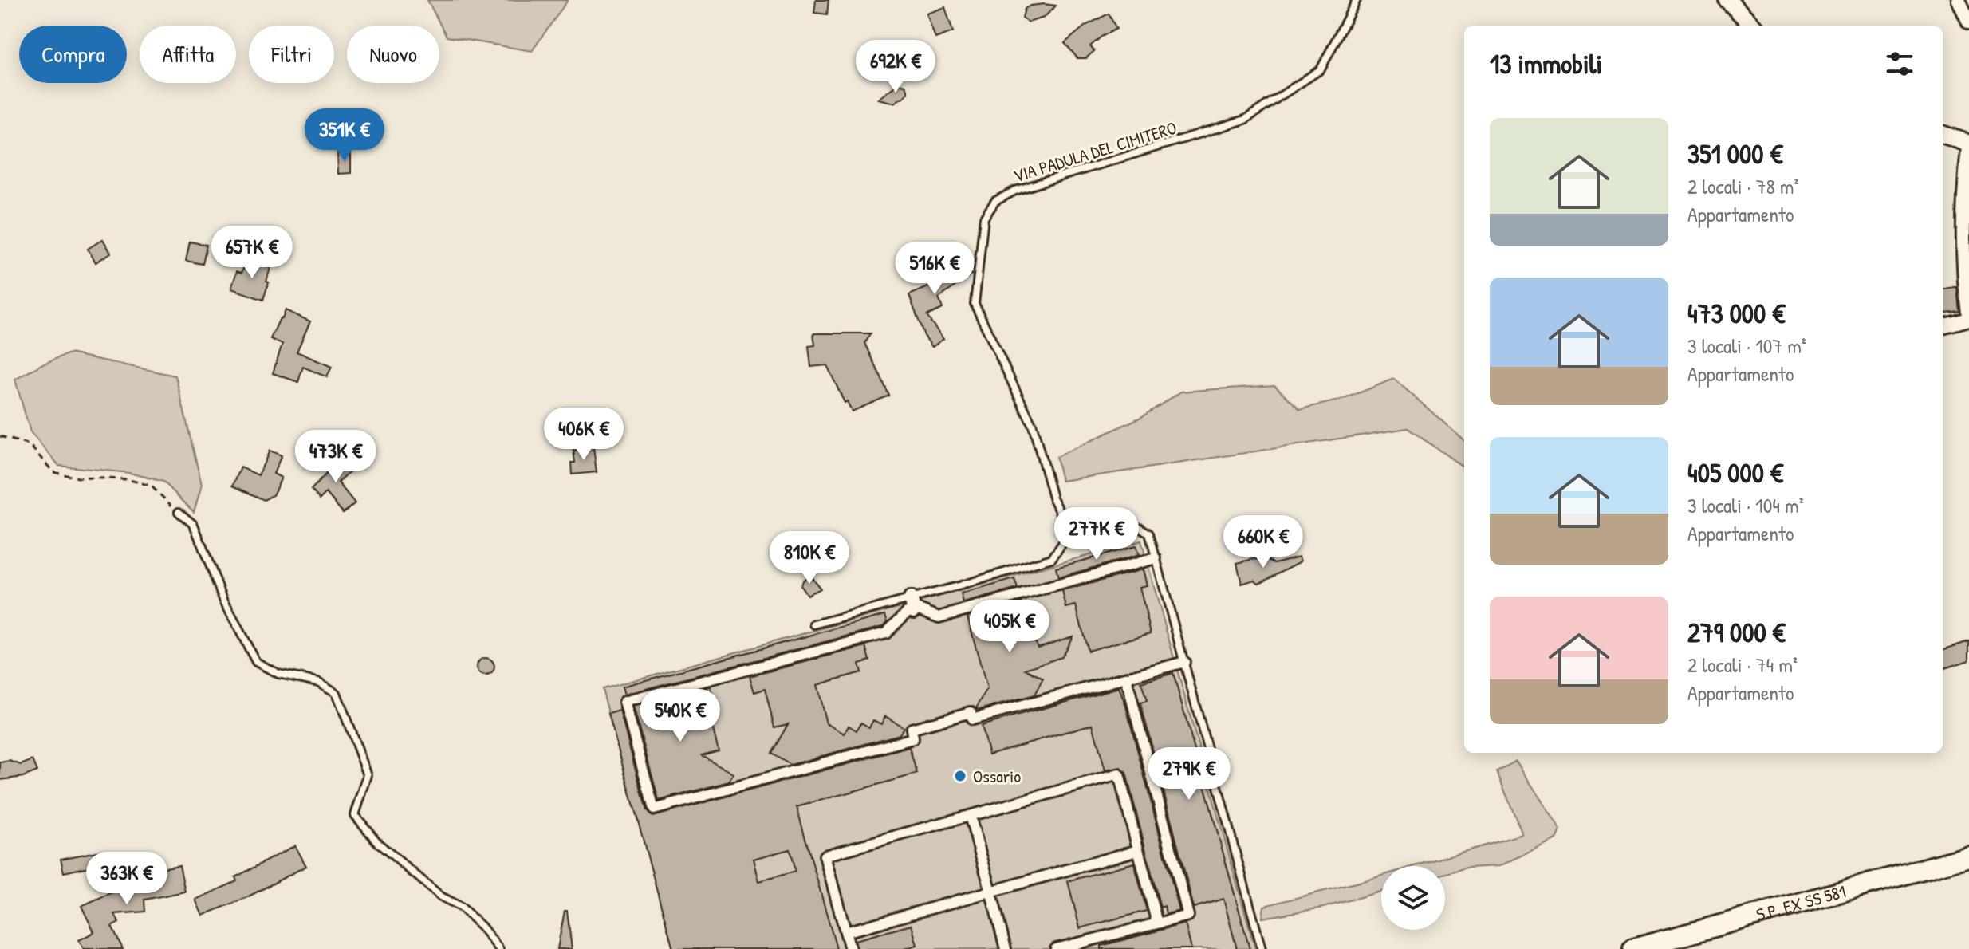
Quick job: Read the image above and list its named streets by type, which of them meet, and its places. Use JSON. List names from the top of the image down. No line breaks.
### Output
{"streets":{"main road":["S.P. EX SS 581"],"lane":["VIA PADULA DEL CIMITERO"]},"places":["Ossario"],"page":{"chip":["Compra","Affitta","Filtri","Nuovo"],"heading":"13 immobili","price":["692K €","351K €","657K €","516K €","406K €","473K €","277K €","660K €","810K €","405K €","540K €","279K €","363K €"],"list":[{"name":"351 000 €","note":"2 locali · 78 m² · Appartamento"},{"name":"473 000 €","note":"3 locali · 107 m² · Appartamento"},{"name":"405 000 €","note":"3 locali · 104 m² · Appartamento"},{"name":"279 000 €","note":"2 locali · 74 m² · Appartamento"}]}}
